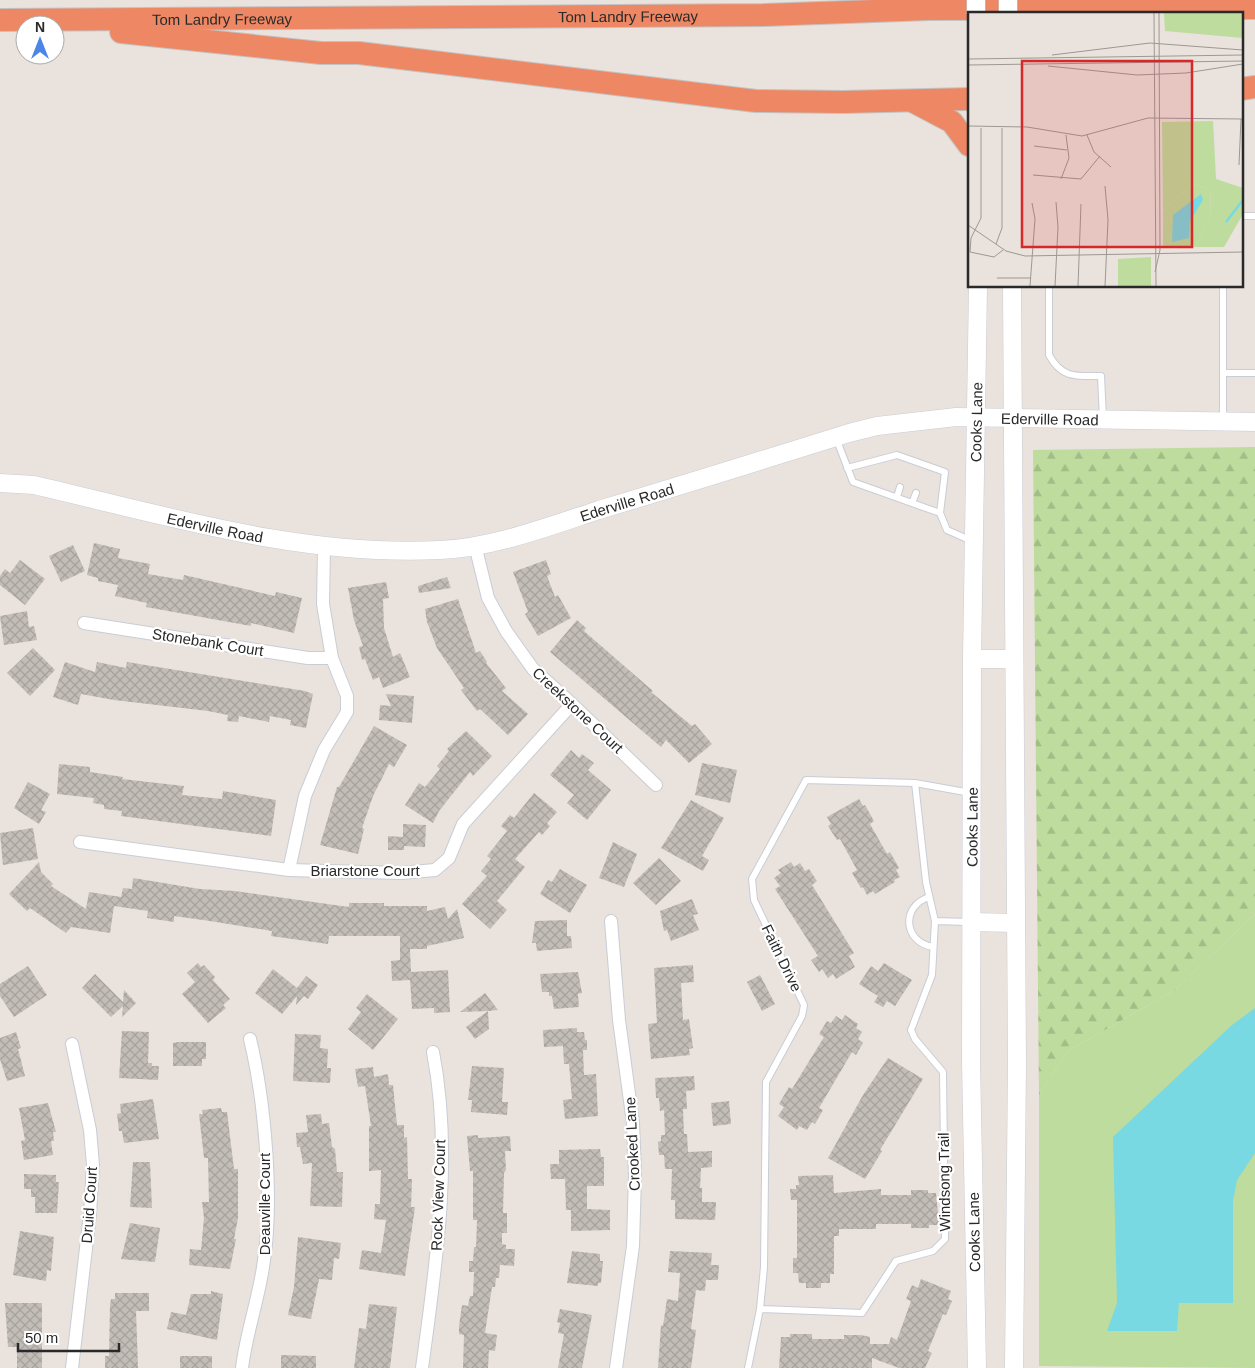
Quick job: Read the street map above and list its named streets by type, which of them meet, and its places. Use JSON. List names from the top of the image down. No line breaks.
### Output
{"streets":{"highway":["Tom Landry Freeway"],"main road":["Ederville Road","Cooks Lane"],"street":["Stonebank Court","Creekstone Court","Briarstone Court","Crooked Lane","Rock View Court","Deauville Court","Druid Court"],"lane":["Faith Drive","Windsong Trail"]},"crossings":[["Ederville Road","Cooks Lane"],["Ederville Road","Creekstone Court"],["Cooks Lane","Faith Drive"],["Creekstone Court","Briarstone Court"],["Faith Drive","Windsong Trail"]],"scale_bar":"50 m","north":"top"}
